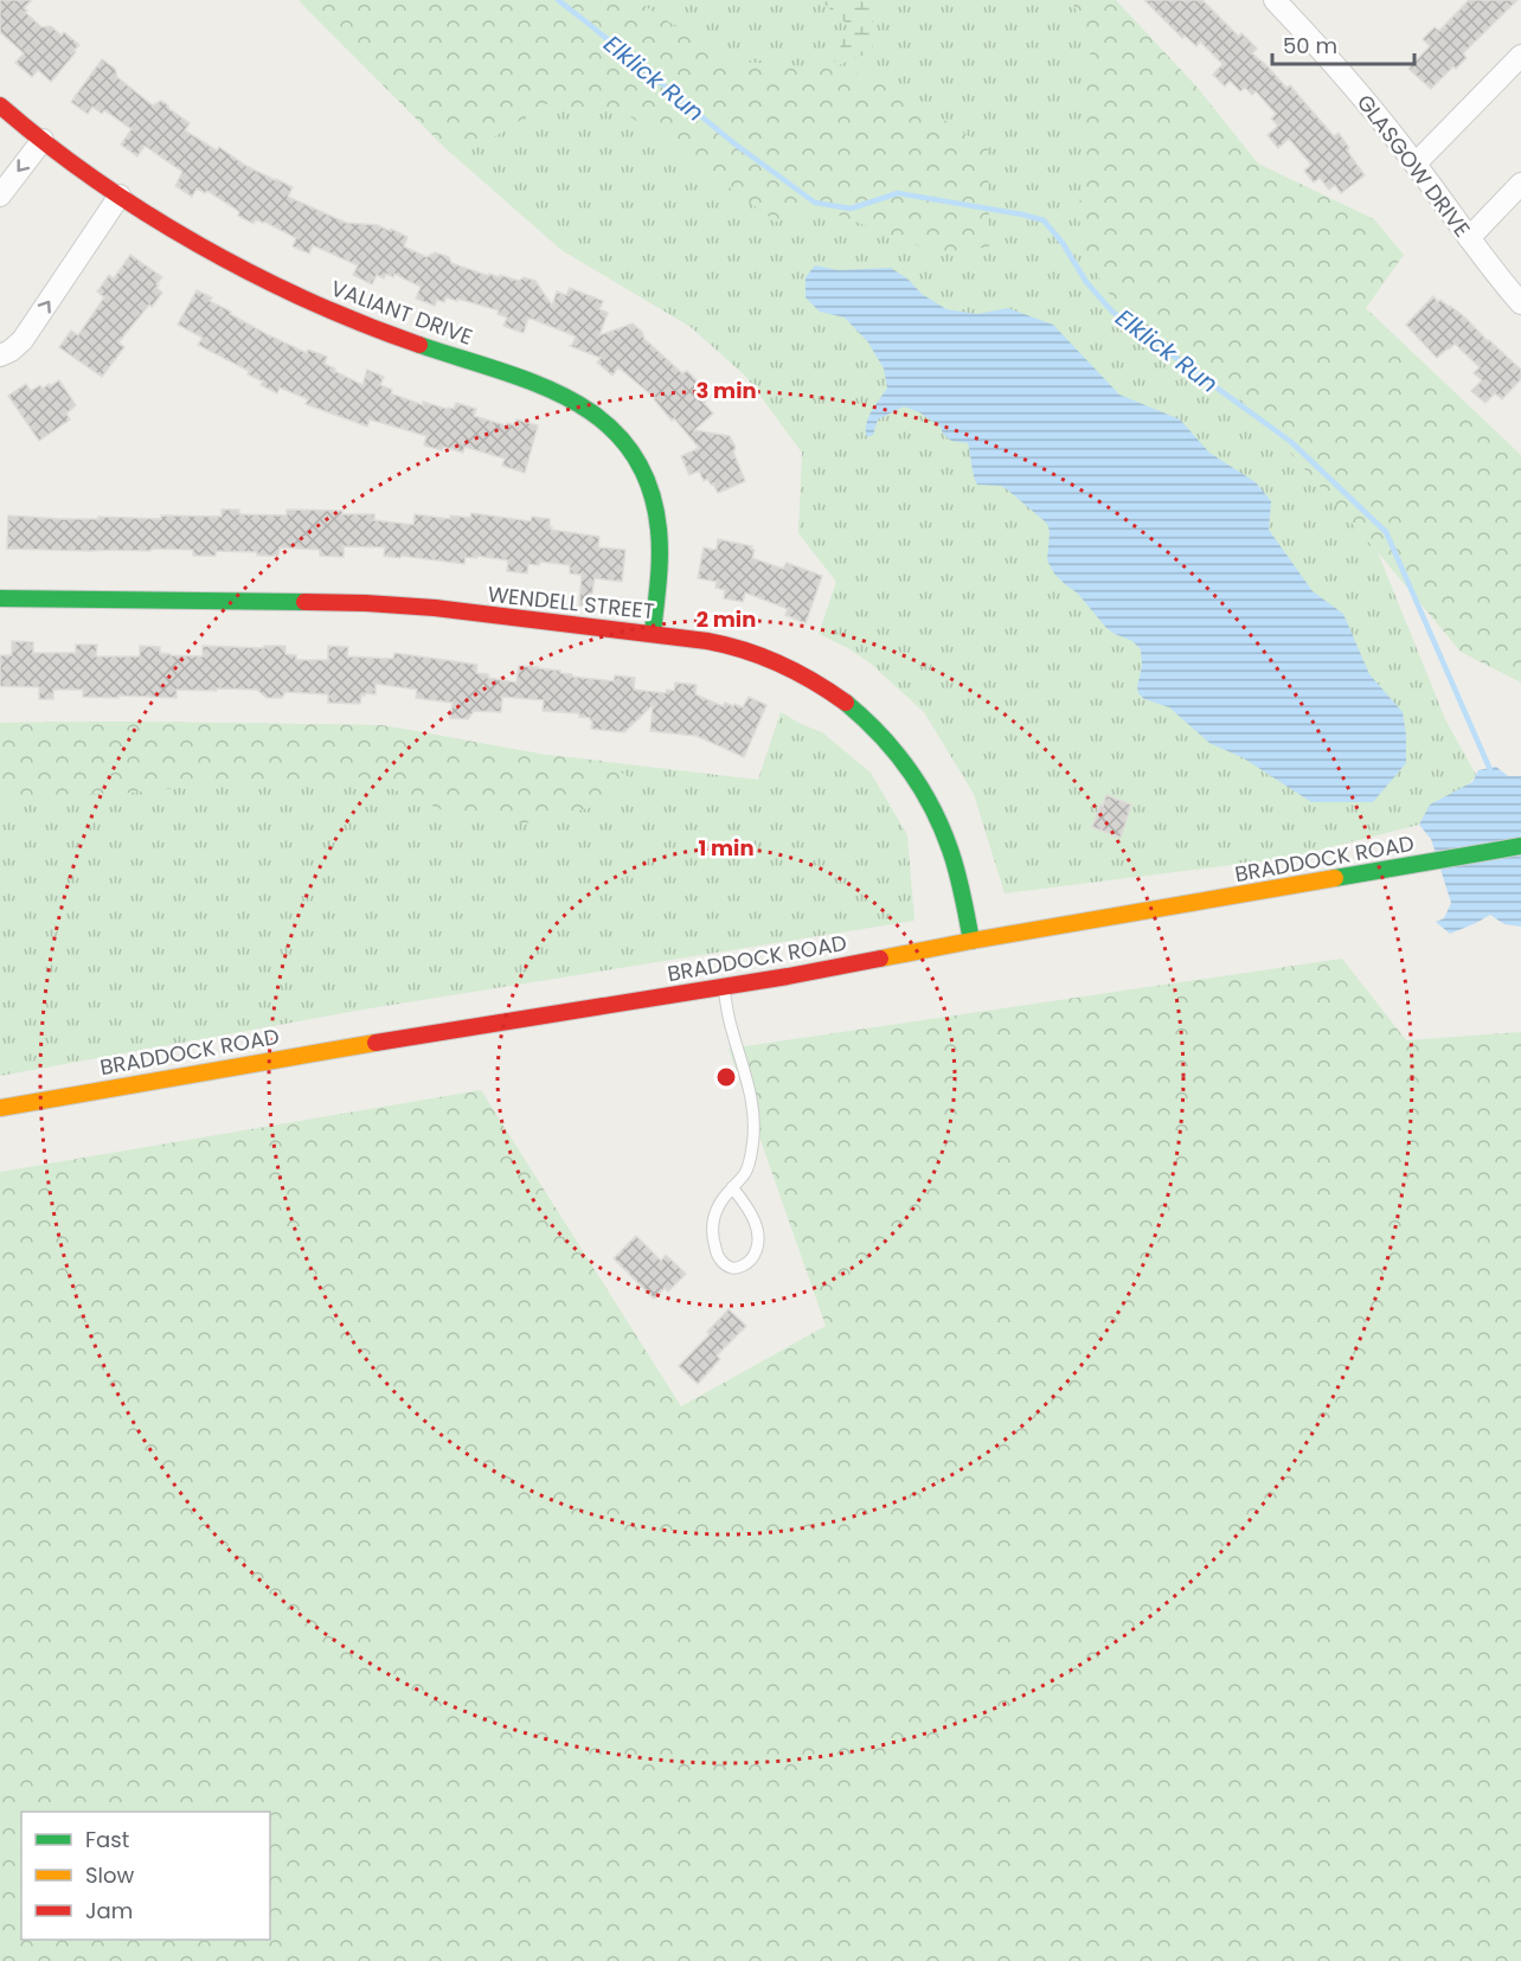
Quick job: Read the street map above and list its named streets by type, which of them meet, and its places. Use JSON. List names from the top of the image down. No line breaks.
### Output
{"streets":{"street":["GLASGOW DRIVE","VALIANT DRIVE","WENDELL STREET","BRADDOCK ROAD"]},"crossings":[["VALIANT DRIVE","WENDELL STREET"],["WENDELL STREET","BRADDOCK ROAD"]],"water":["Elklick Run"],"legend":["Fast","Slow","Jam"],"scale_bar":"50 m","rings":["3 min","2 min","1 min"]}
